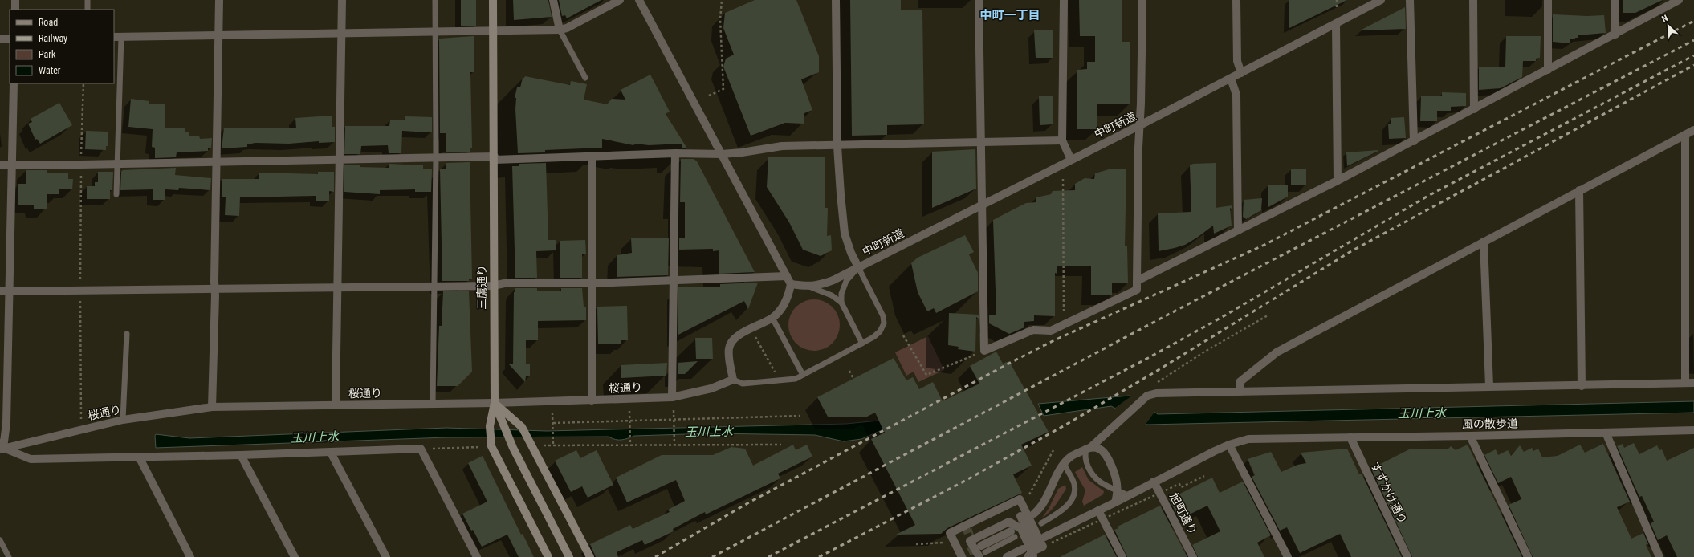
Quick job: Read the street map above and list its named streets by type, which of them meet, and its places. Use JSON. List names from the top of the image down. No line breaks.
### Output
{"streets":{"main road":["三鷹通り"],"street":["中町新道","桜通り","風の散歩道","すずかけ通り","旭町通り"]},"crossings":[["三鷹通り","桜通り"],["風の散歩道","すずかけ通り"],["風の散歩道","旭町通り"]],"districts":["中町一丁目"],"water":["玉川上水"],"legend":["Road","Railway","Park","Water"],"north":"top left"}
